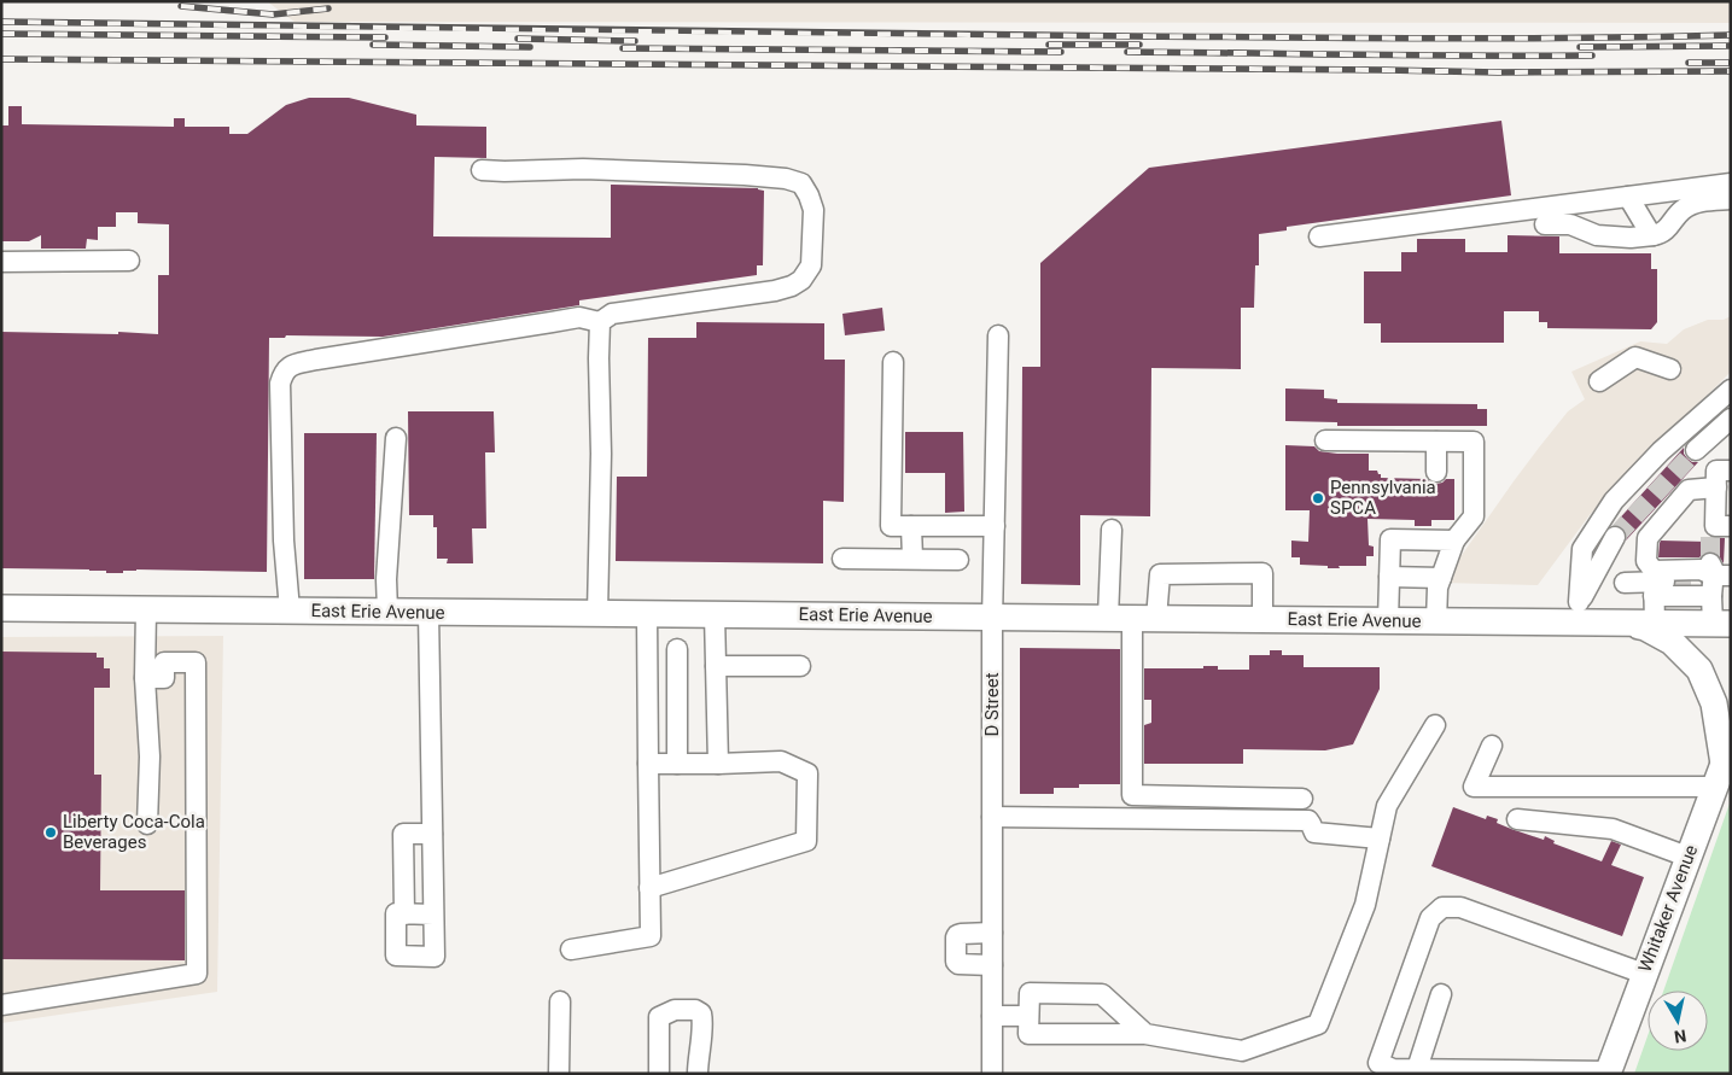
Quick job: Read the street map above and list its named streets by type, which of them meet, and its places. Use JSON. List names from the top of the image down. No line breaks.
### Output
{"streets":{"main road":["East Erie Avenue","Whitaker Avenue"],"street":["D Street"]},"crossings":[["East Erie Avenue","D Street"]],"places":["Pennsylvania SPCA","Liberty Coca-Cola Beverages"],"north":"bottom"}
